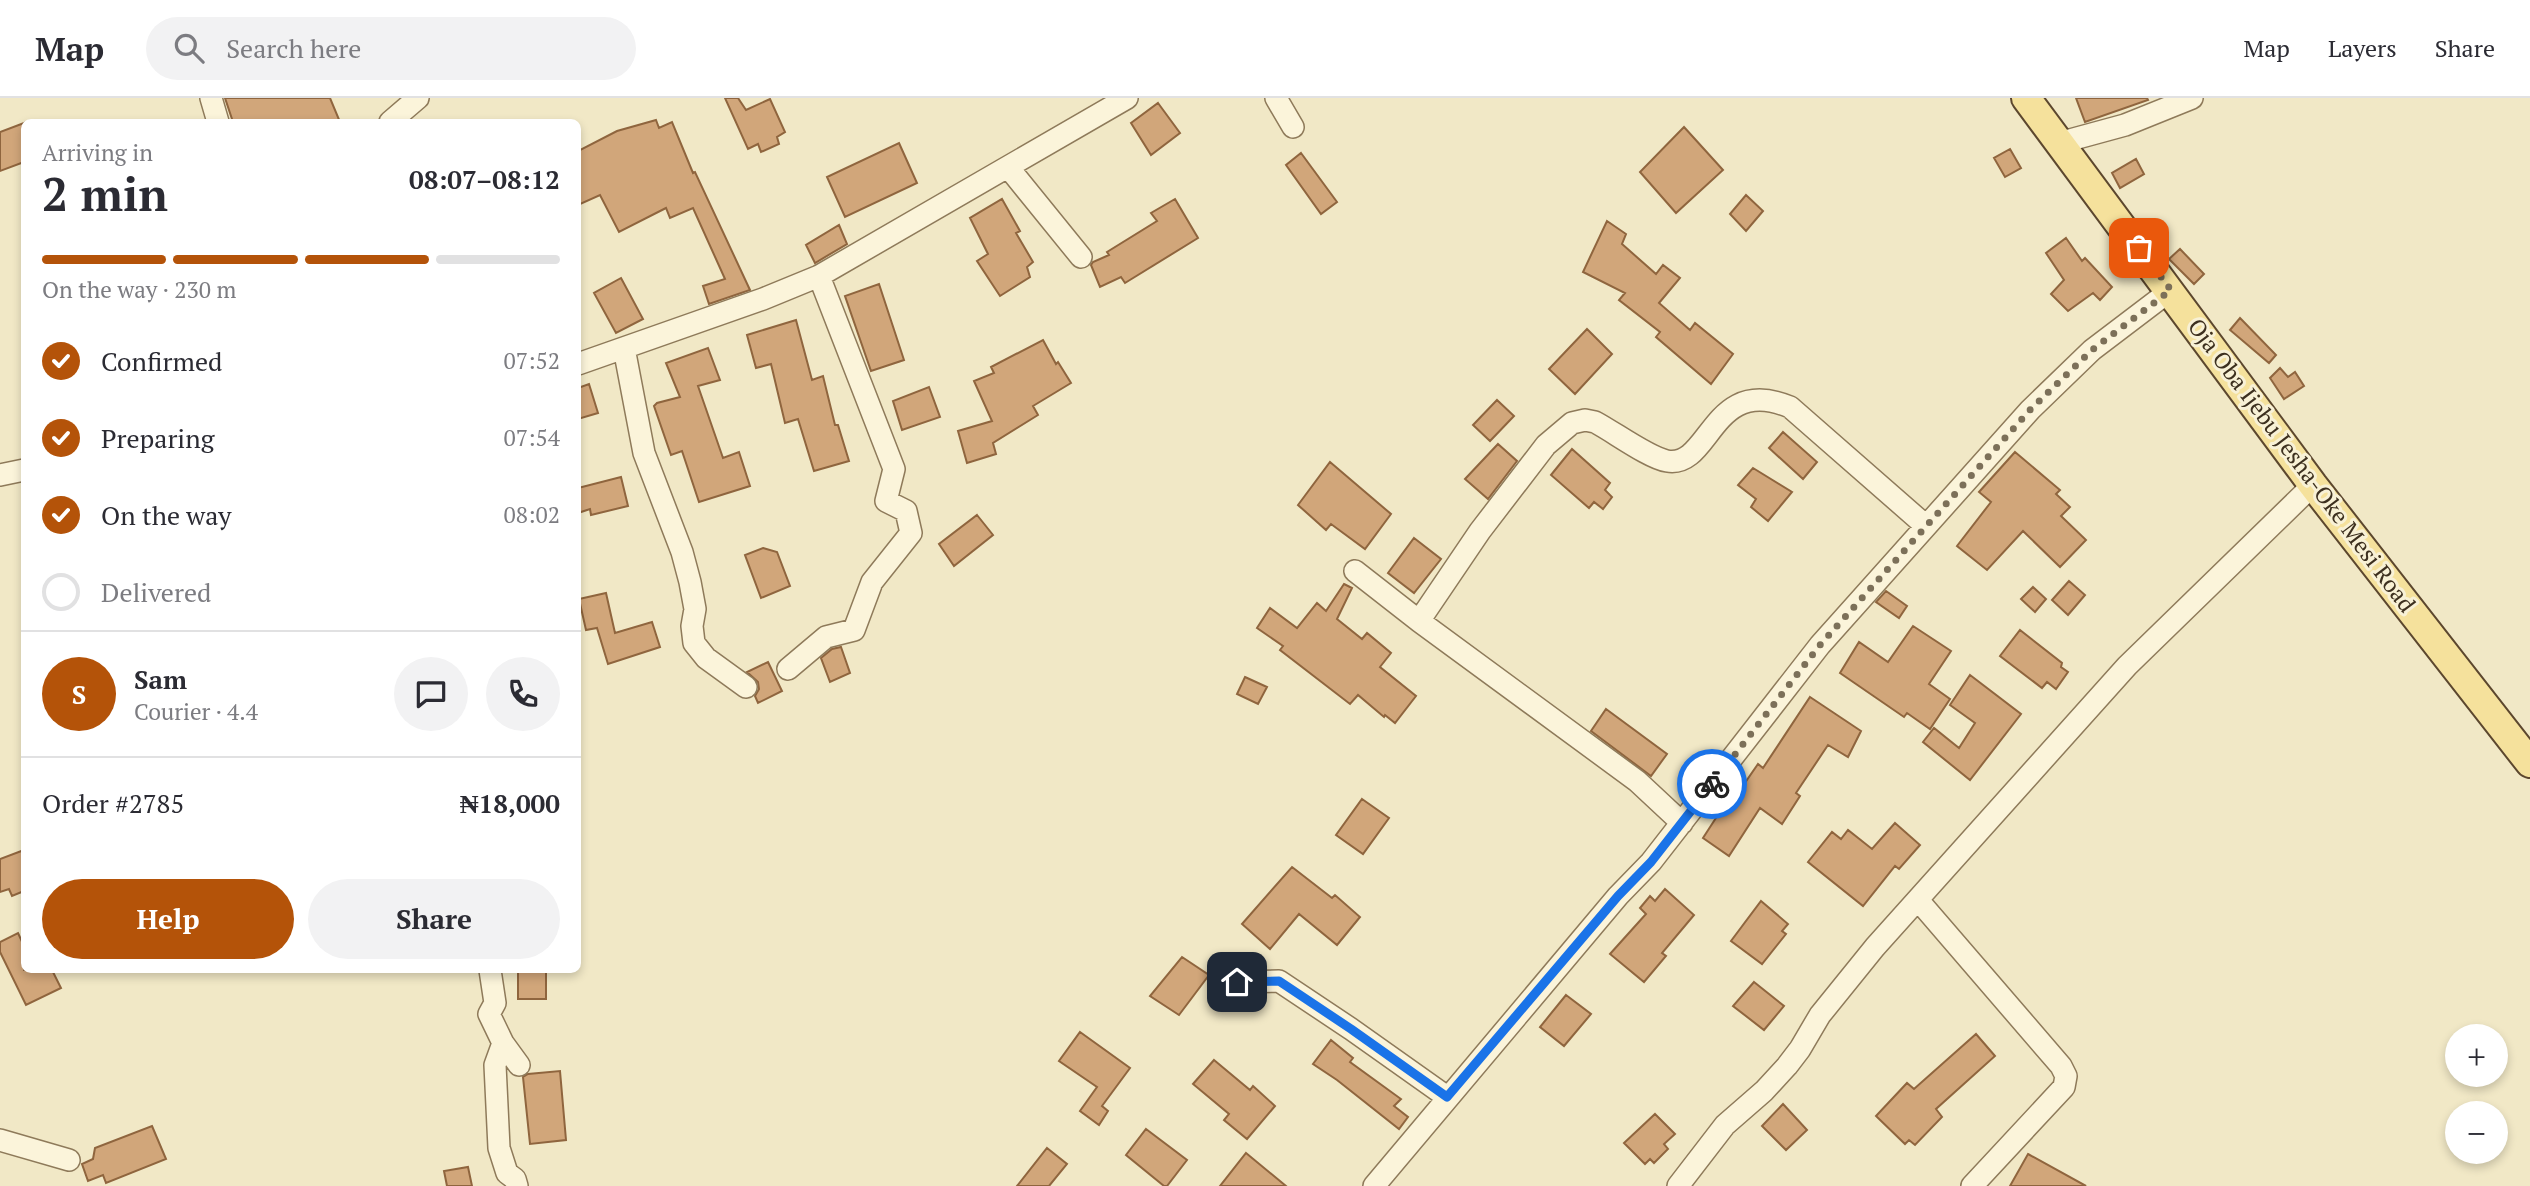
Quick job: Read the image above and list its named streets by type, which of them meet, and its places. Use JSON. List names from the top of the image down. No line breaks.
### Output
{"streets":{"main road":["Oja Oba Ijebu Jesha-Oke Mesi Road"]},"page":{"header":"Map","search":"Search here","nav":["Map","Layers","Share"],"heading":["2 min","Arriving in","08:07–08:12"],"panel":["Sam","Courier · 4.4","Order #2785","₦18,000"],"bar":"On the way · 230 m","list":[["Confirmed","07:52"],["Preparing","07:54"],["On the way","08:02"],"Delivered"],"round":"S","buttons":["Help","Share"],"map_buttons":["+","−"]}}
